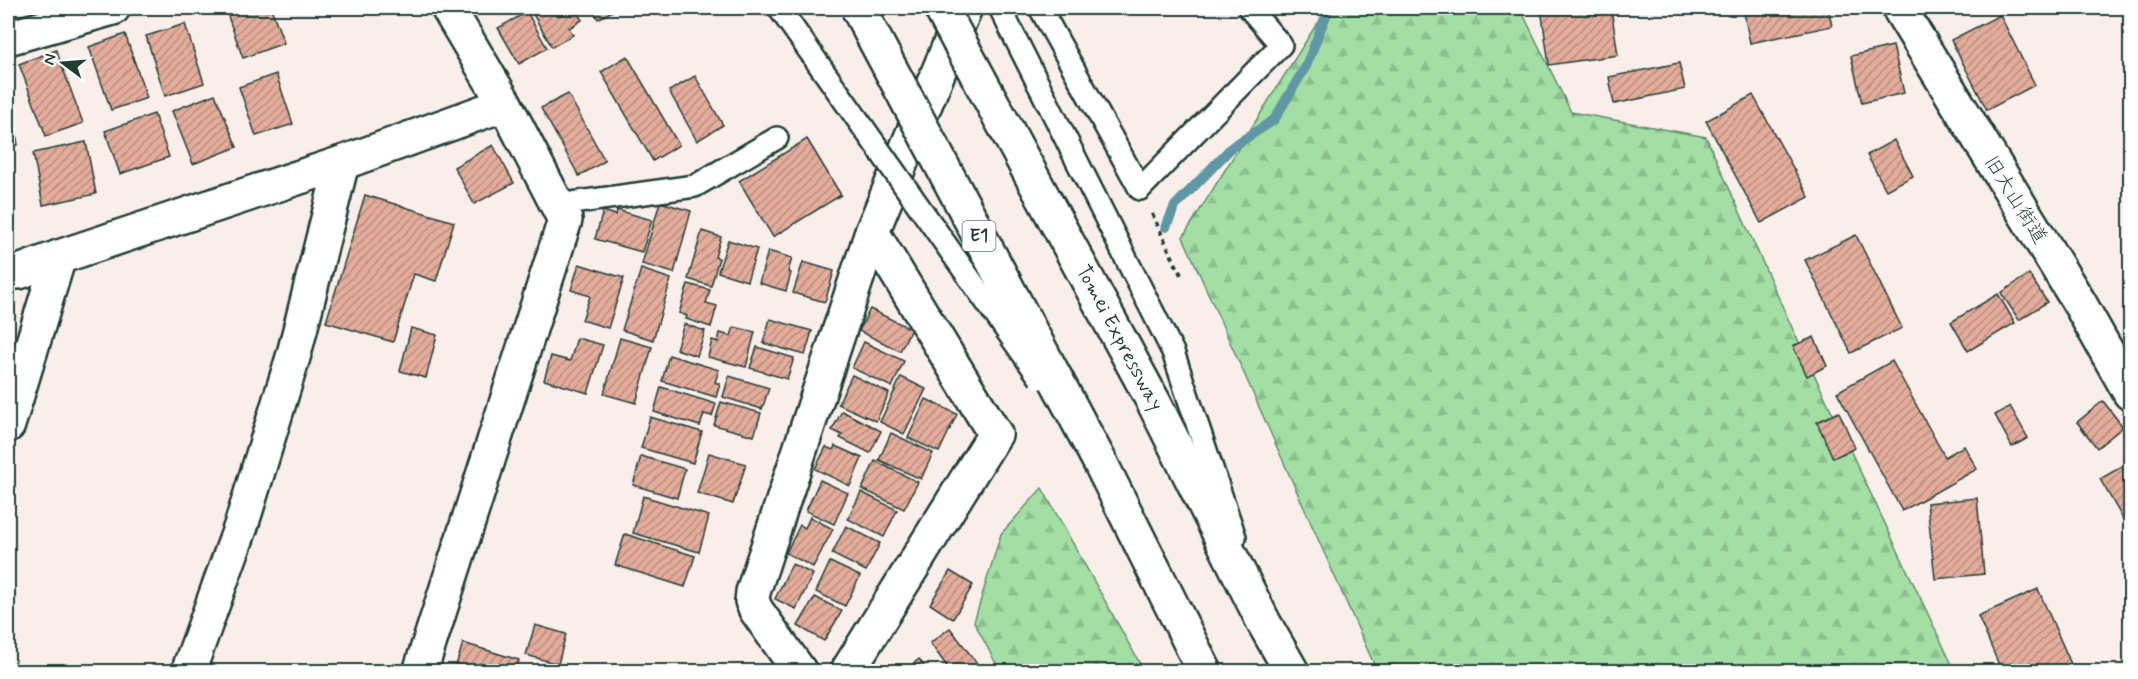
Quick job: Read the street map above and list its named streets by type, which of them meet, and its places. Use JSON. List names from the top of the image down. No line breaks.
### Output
{"streets":{"main road":["旧大山街道","E1","Tomei Expressway"]},"north":"left"}
